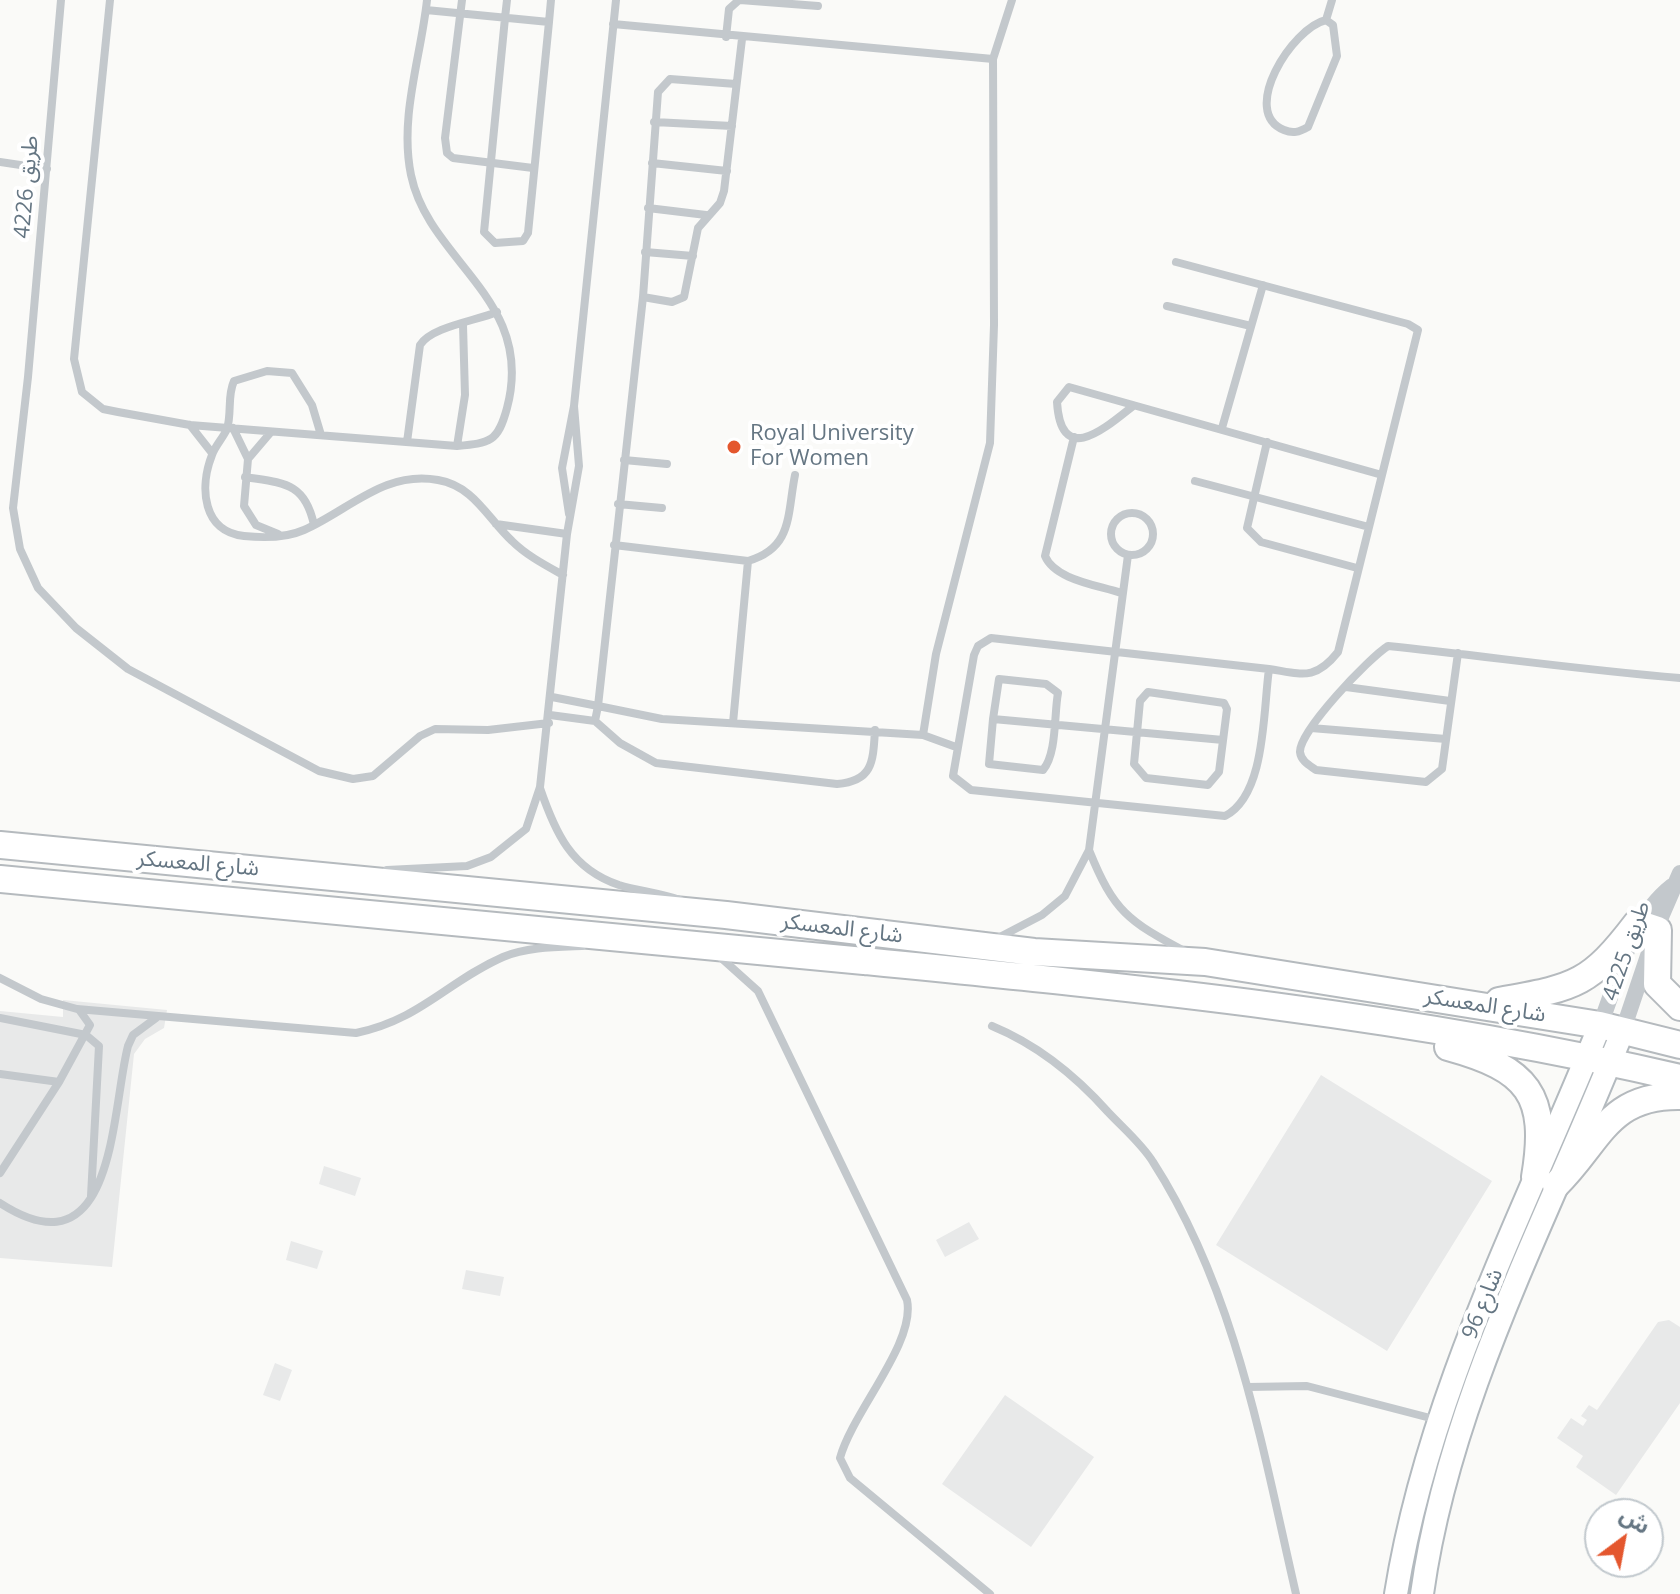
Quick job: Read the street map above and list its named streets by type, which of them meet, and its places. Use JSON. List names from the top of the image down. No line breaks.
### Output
{"streets":{"main road":["شارع المعسكر"],"street":["طريق 4225","شارع 96"],"lane":["طريق 4226"]},"crossings":[["شارع المعسكر","طريق 4225"],["شارع المعسكر","شارع 96"],["طريق 4225","شارع 96"]],"places":["Royal University For Women"],"north":"top right"}
